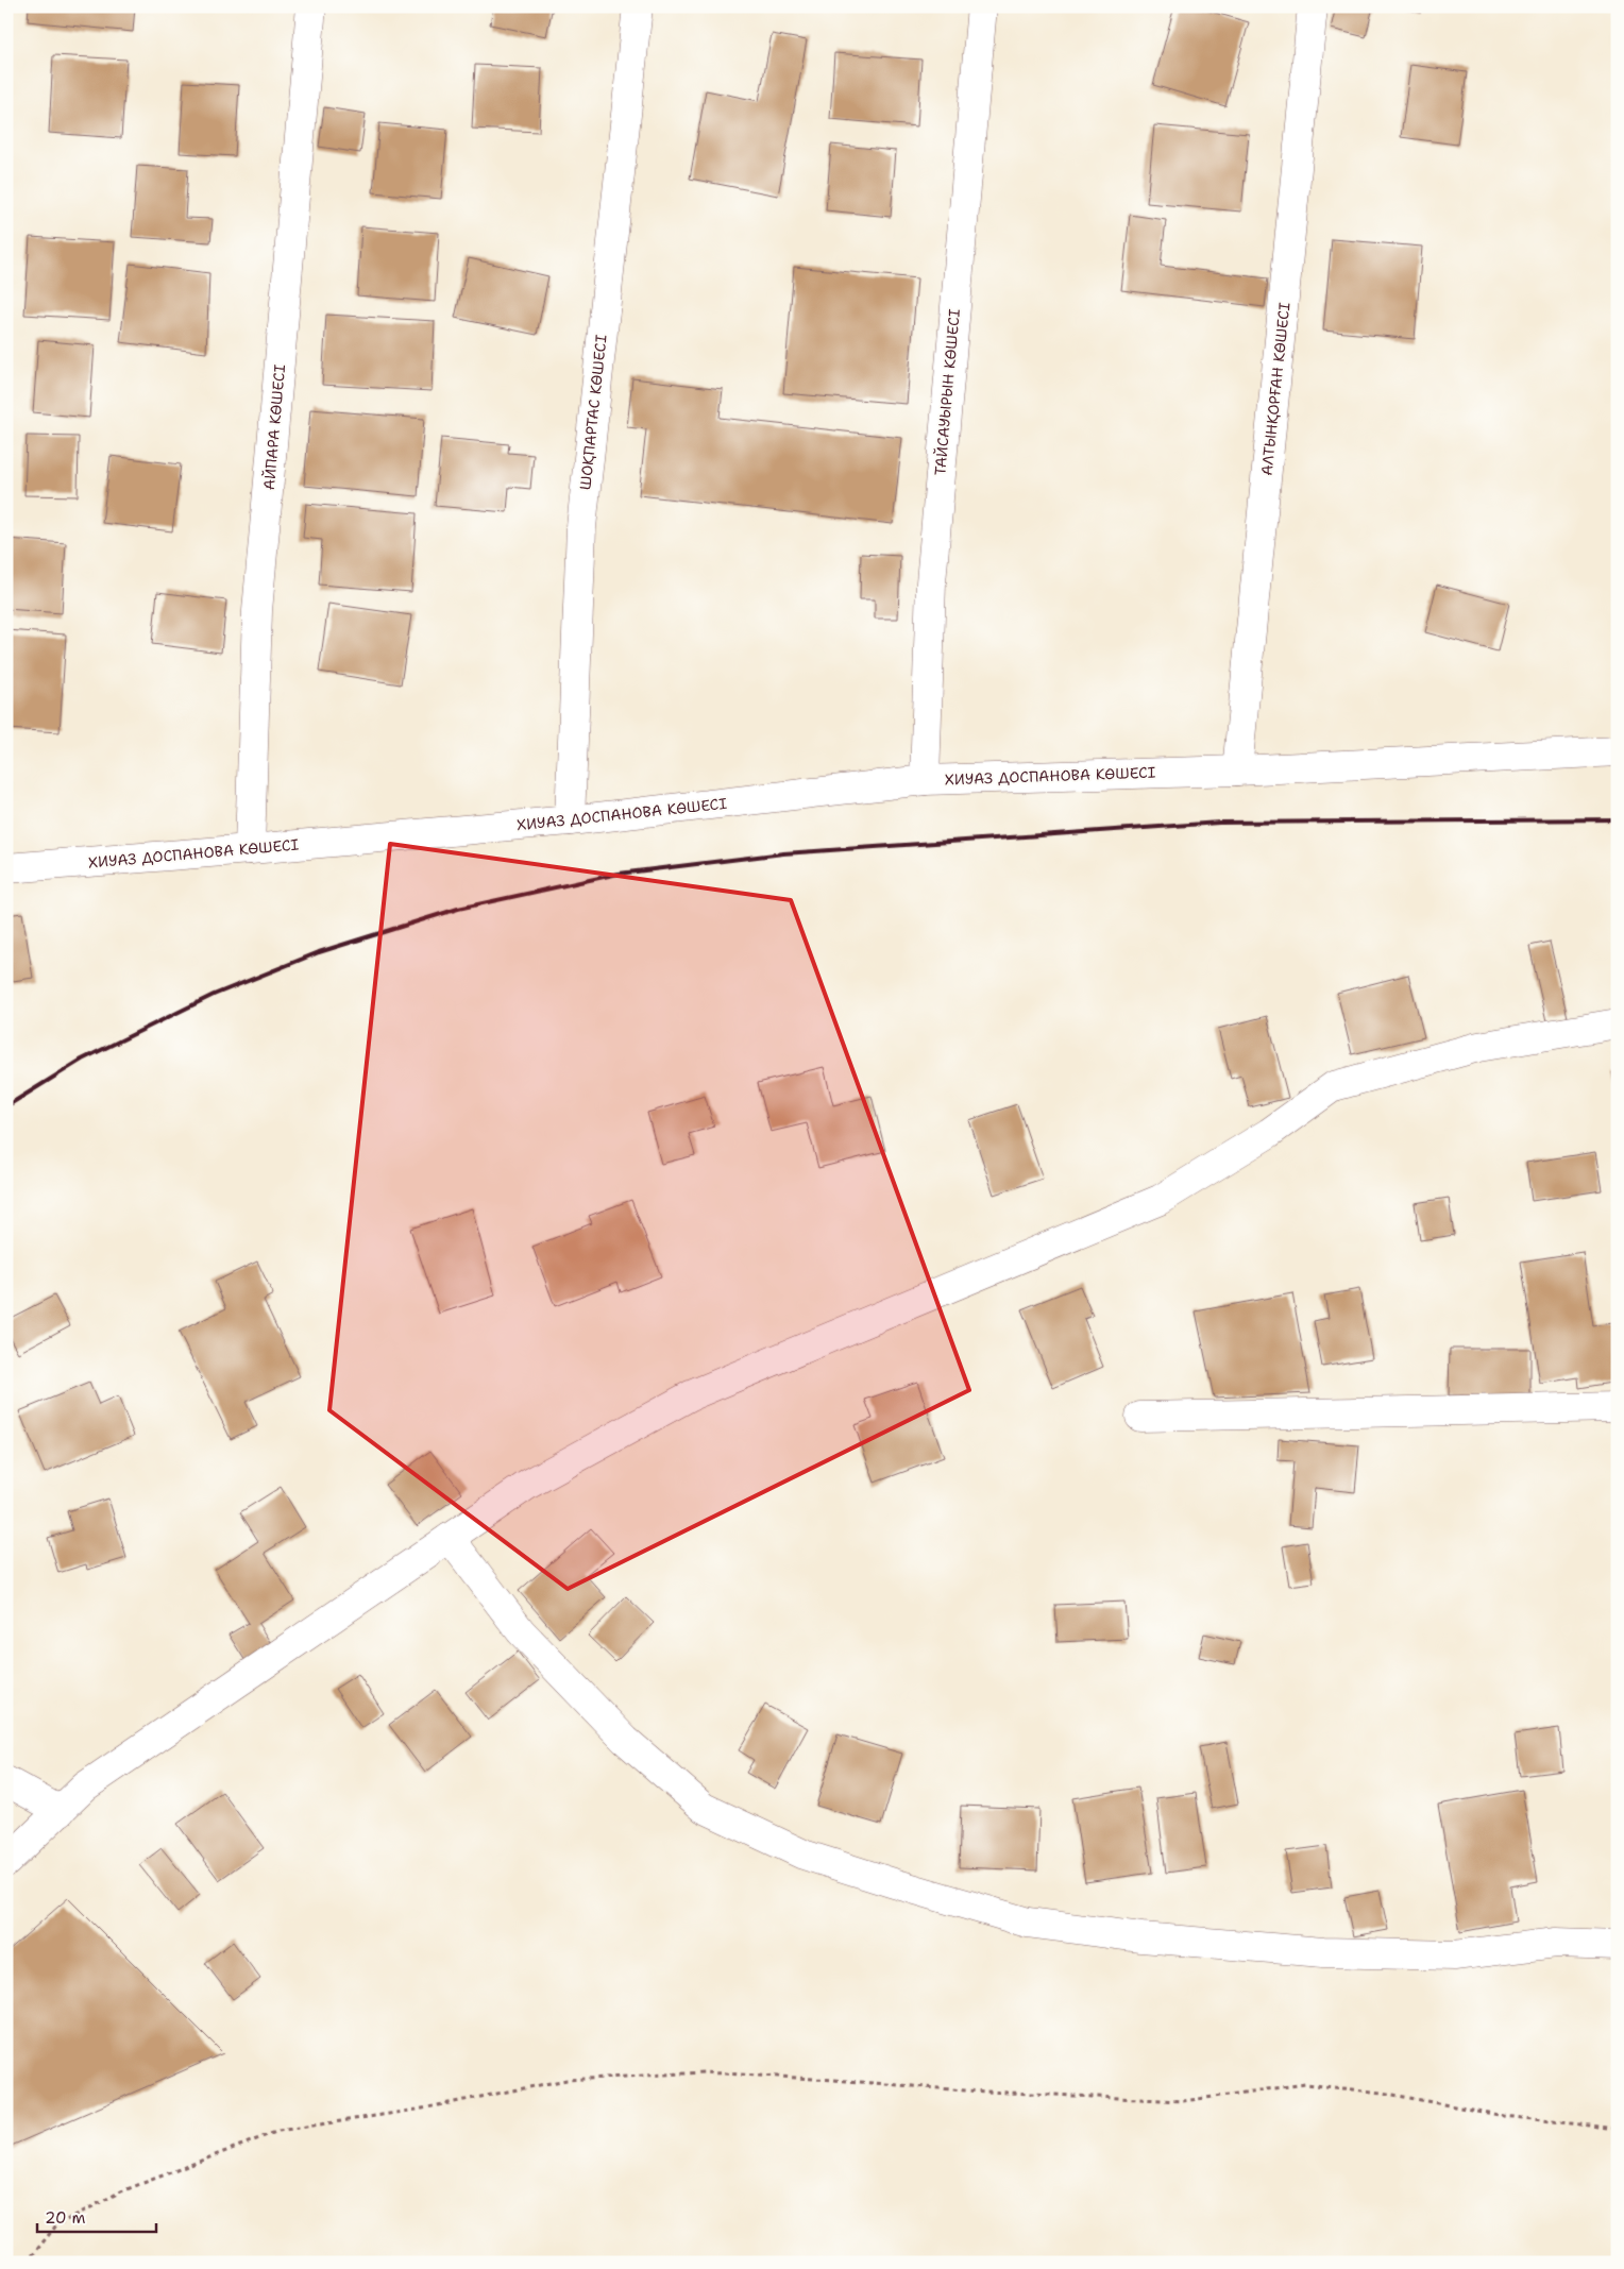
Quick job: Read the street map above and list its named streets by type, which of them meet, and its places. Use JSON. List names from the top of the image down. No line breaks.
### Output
{"streets":{"street":["АЛТЫНҚОРҒАН КӨШЕСІ","ТАЙСАУЫРЫН КӨШЕСІ","ШОҚПАРТАС КӨШЕСІ","АЙПАРА КӨШЕСІ","ХИУАЗ ДОСПАНОВА КӨШЕСІ"]},"crossings":[["АЛТЫНҚОРҒАН КӨШЕСІ","ХИУАЗ ДОСПАНОВА КӨШЕСІ"],["ТАЙСАУЫРЫН КӨШЕСІ","ХИУАЗ ДОСПАНОВА КӨШЕСІ"],["ШОҚПАРТАС КӨШЕСІ","ХИУАЗ ДОСПАНОВА КӨШЕСІ"],["АЙПАРА КӨШЕСІ","ХИУАЗ ДОСПАНОВА КӨШЕСІ"]],"scale_bar":"20 m"}
